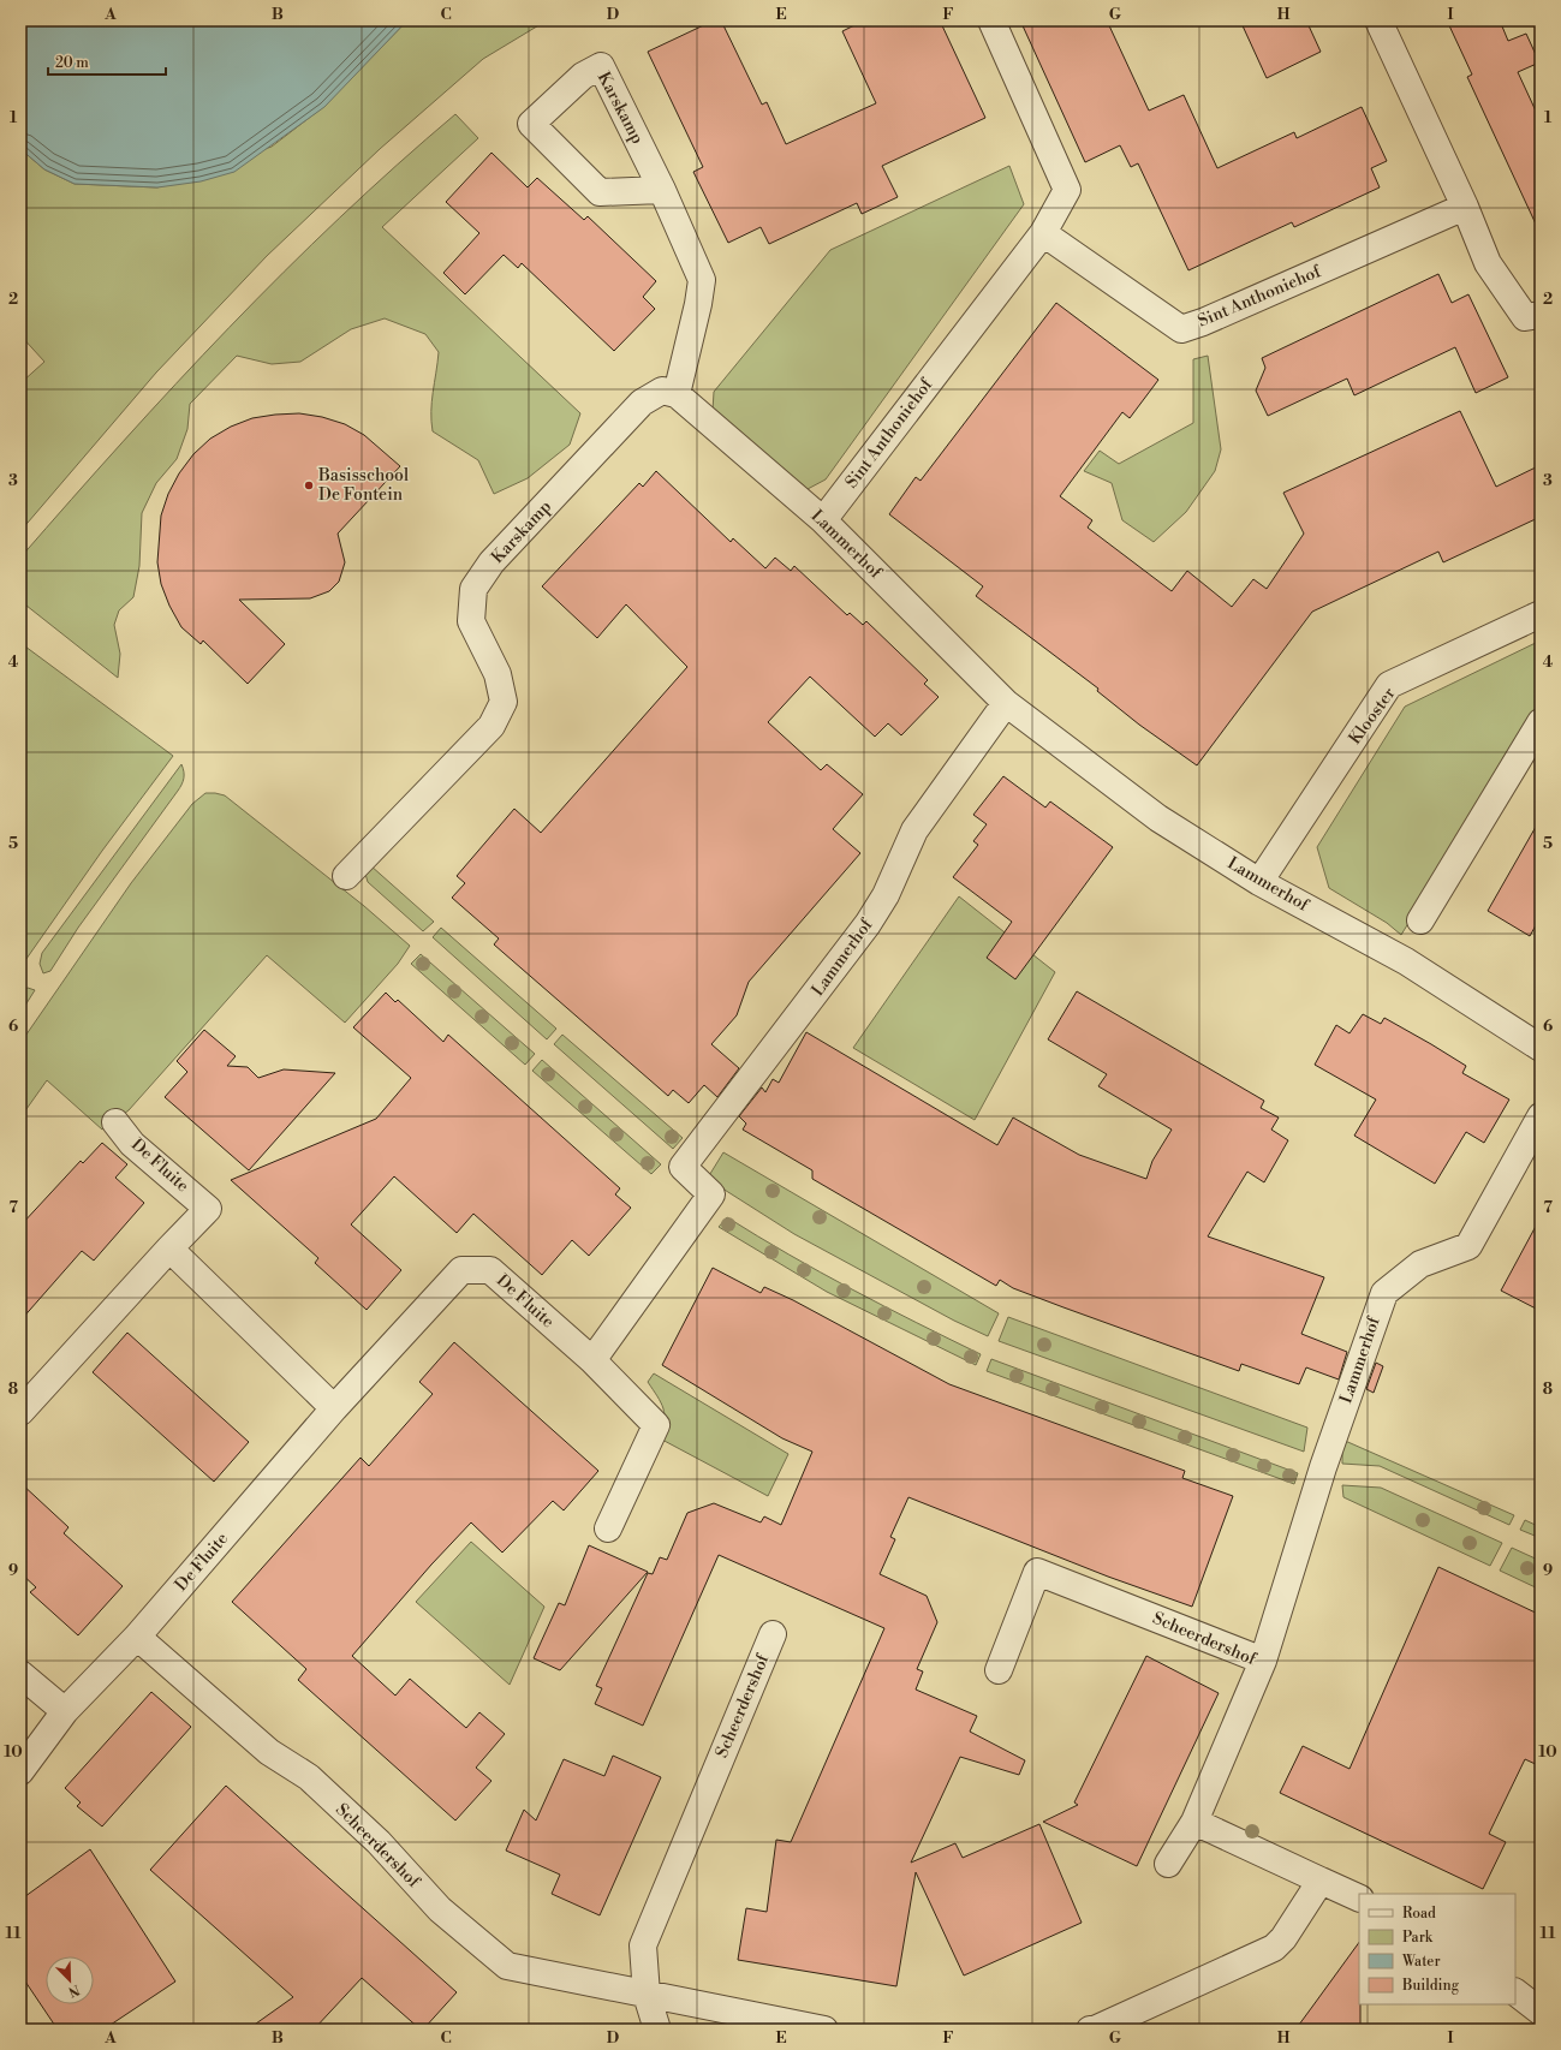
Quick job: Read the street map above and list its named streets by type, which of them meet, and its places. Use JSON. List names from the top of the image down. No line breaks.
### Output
{"streets":{"street":["Karskamp","Sint Anthoniehof","Lammerhof","Klooster","De Fluite","Scheerdershof"]},"crossings":[["Karskamp","Lammerhof"],["Sint Anthoniehof","Lammerhof"],["Lammerhof","Klooster"],["Lammerhof","De Fluite"],["Lammerhof","Scheerdershof"],["De Fluite","Scheerdershof"]],"places":["Basisschool De Fontein"],"legend":["Road","Park","Water","Building"],"scale_bar":"20 m","north":"bottom right","grid":{"columns":["A","B","C","D","E","F","G","H","I"],"rows":["1","2","3","4","5","6","7","8","9","10","11"]}}
